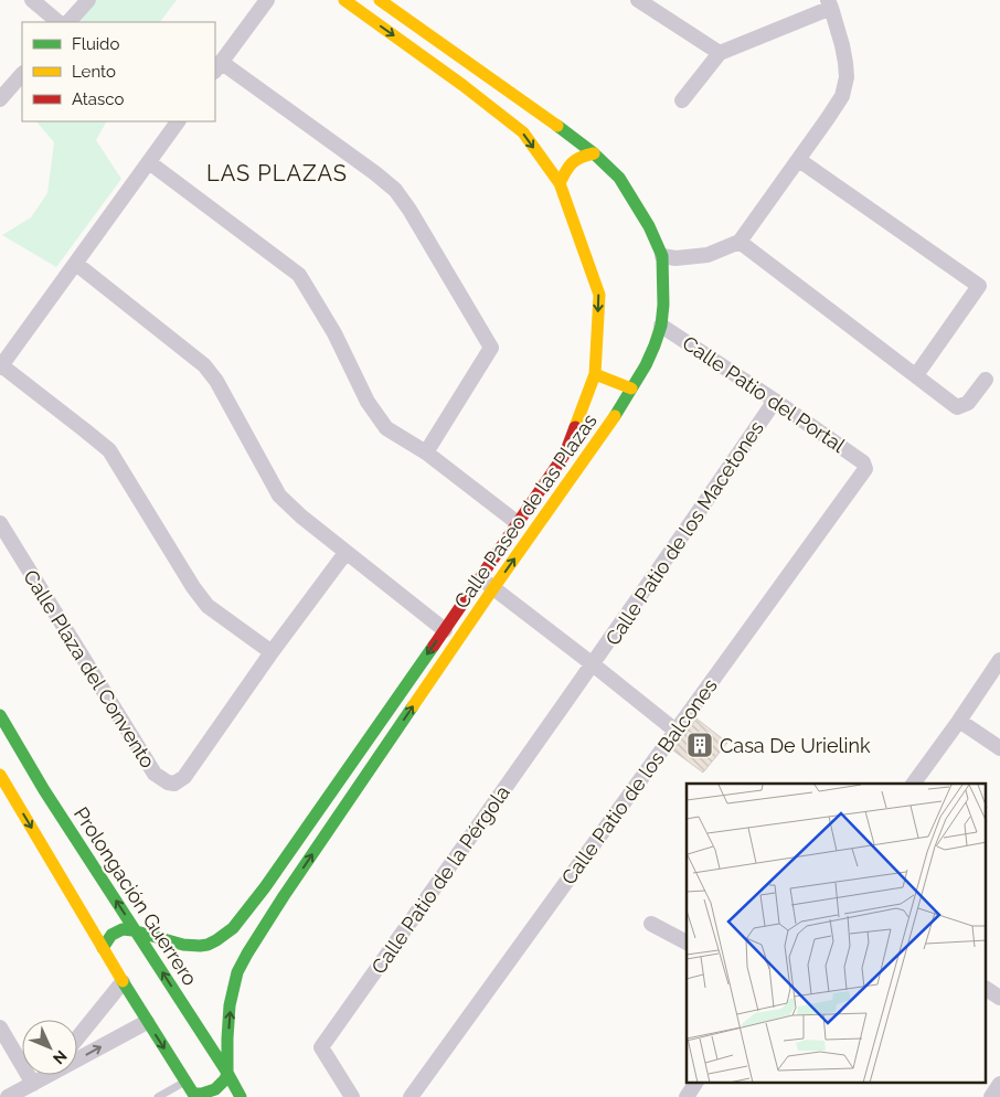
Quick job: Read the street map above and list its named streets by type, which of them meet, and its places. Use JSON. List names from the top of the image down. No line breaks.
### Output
{"streets":{"street":["Calle Patio del Portal","Calle Paseo de las Plazas","Calle Patio de los Macetones","Calle Plaza del Convento","Calle Patio de los Balcones","Calle Patio de la Pérgola","Prolongación Guerrero"]},"crossings":[["Calle Patio del Portal","Calle Paseo de las Plazas"],["Calle Patio del Portal","Calle Patio de los Macetones"],["Calle Patio del Portal","Calle Patio de los Balcones"],["Calle Paseo de las Plazas","Prolongación Guerrero"],["Calle Patio de los Macetones","Calle Patio de la Pérgola"]],"districts":["LAS PLAZAS"],"places":{"building":["Casa De Urielink"]},"legend":["Fluido","Lento","Atasco"],"north":"bottom right"}
